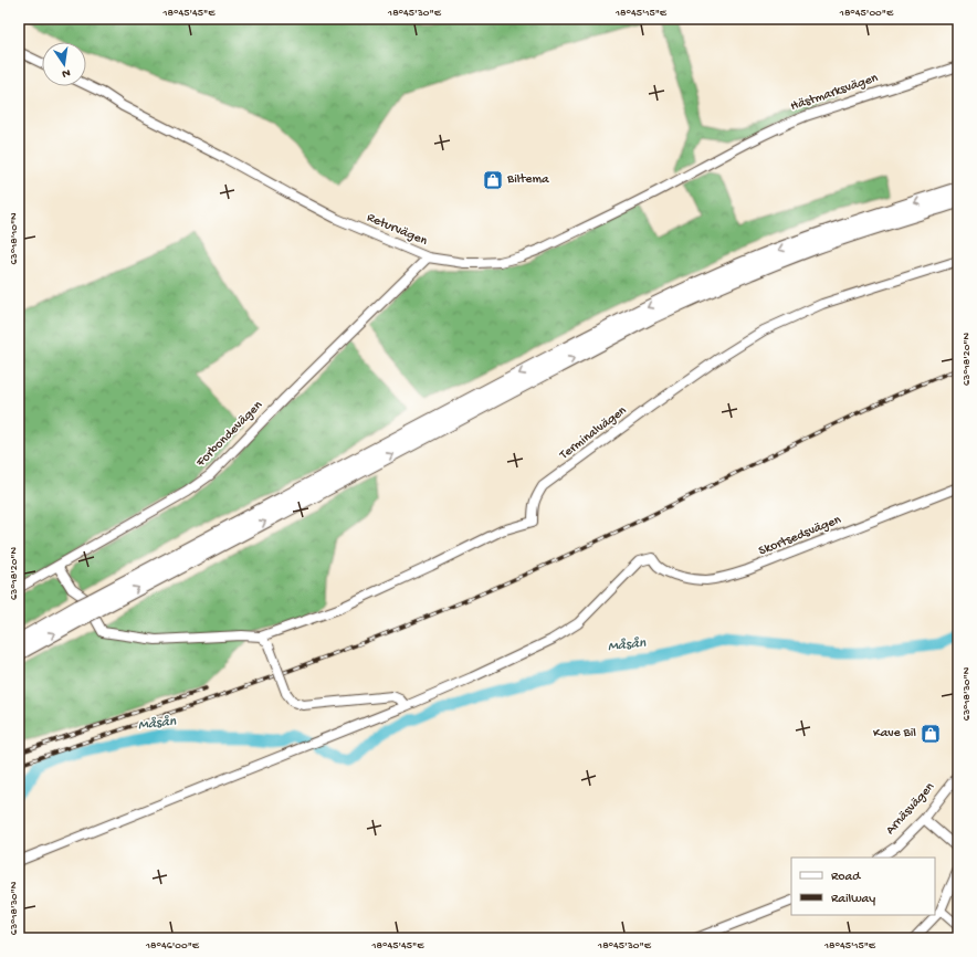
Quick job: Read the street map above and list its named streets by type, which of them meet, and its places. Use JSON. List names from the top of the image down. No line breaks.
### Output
{"streets":{"street":["Hästmarksvägen","Returvägen","Terminalvägen","Forbondevägen","Skortsedsvägen","Arnäsvägen"]},"crossings":[["Hästmarksvägen","Returvägen"],["Returvägen","Forbondevägen"]],"water":["Måsån"],"places":{"shop":["Biltema","Kave Bil"]},"legend":["Road","Railway"],"north":"bottom","coordinates":["18°45'45\"E","18°45'30\"E","18°45'15\"E","18°45'00\"E","63°18'10\"N","63°18'20\"N","63°18'30\"N","18°46'00\"E"]}
